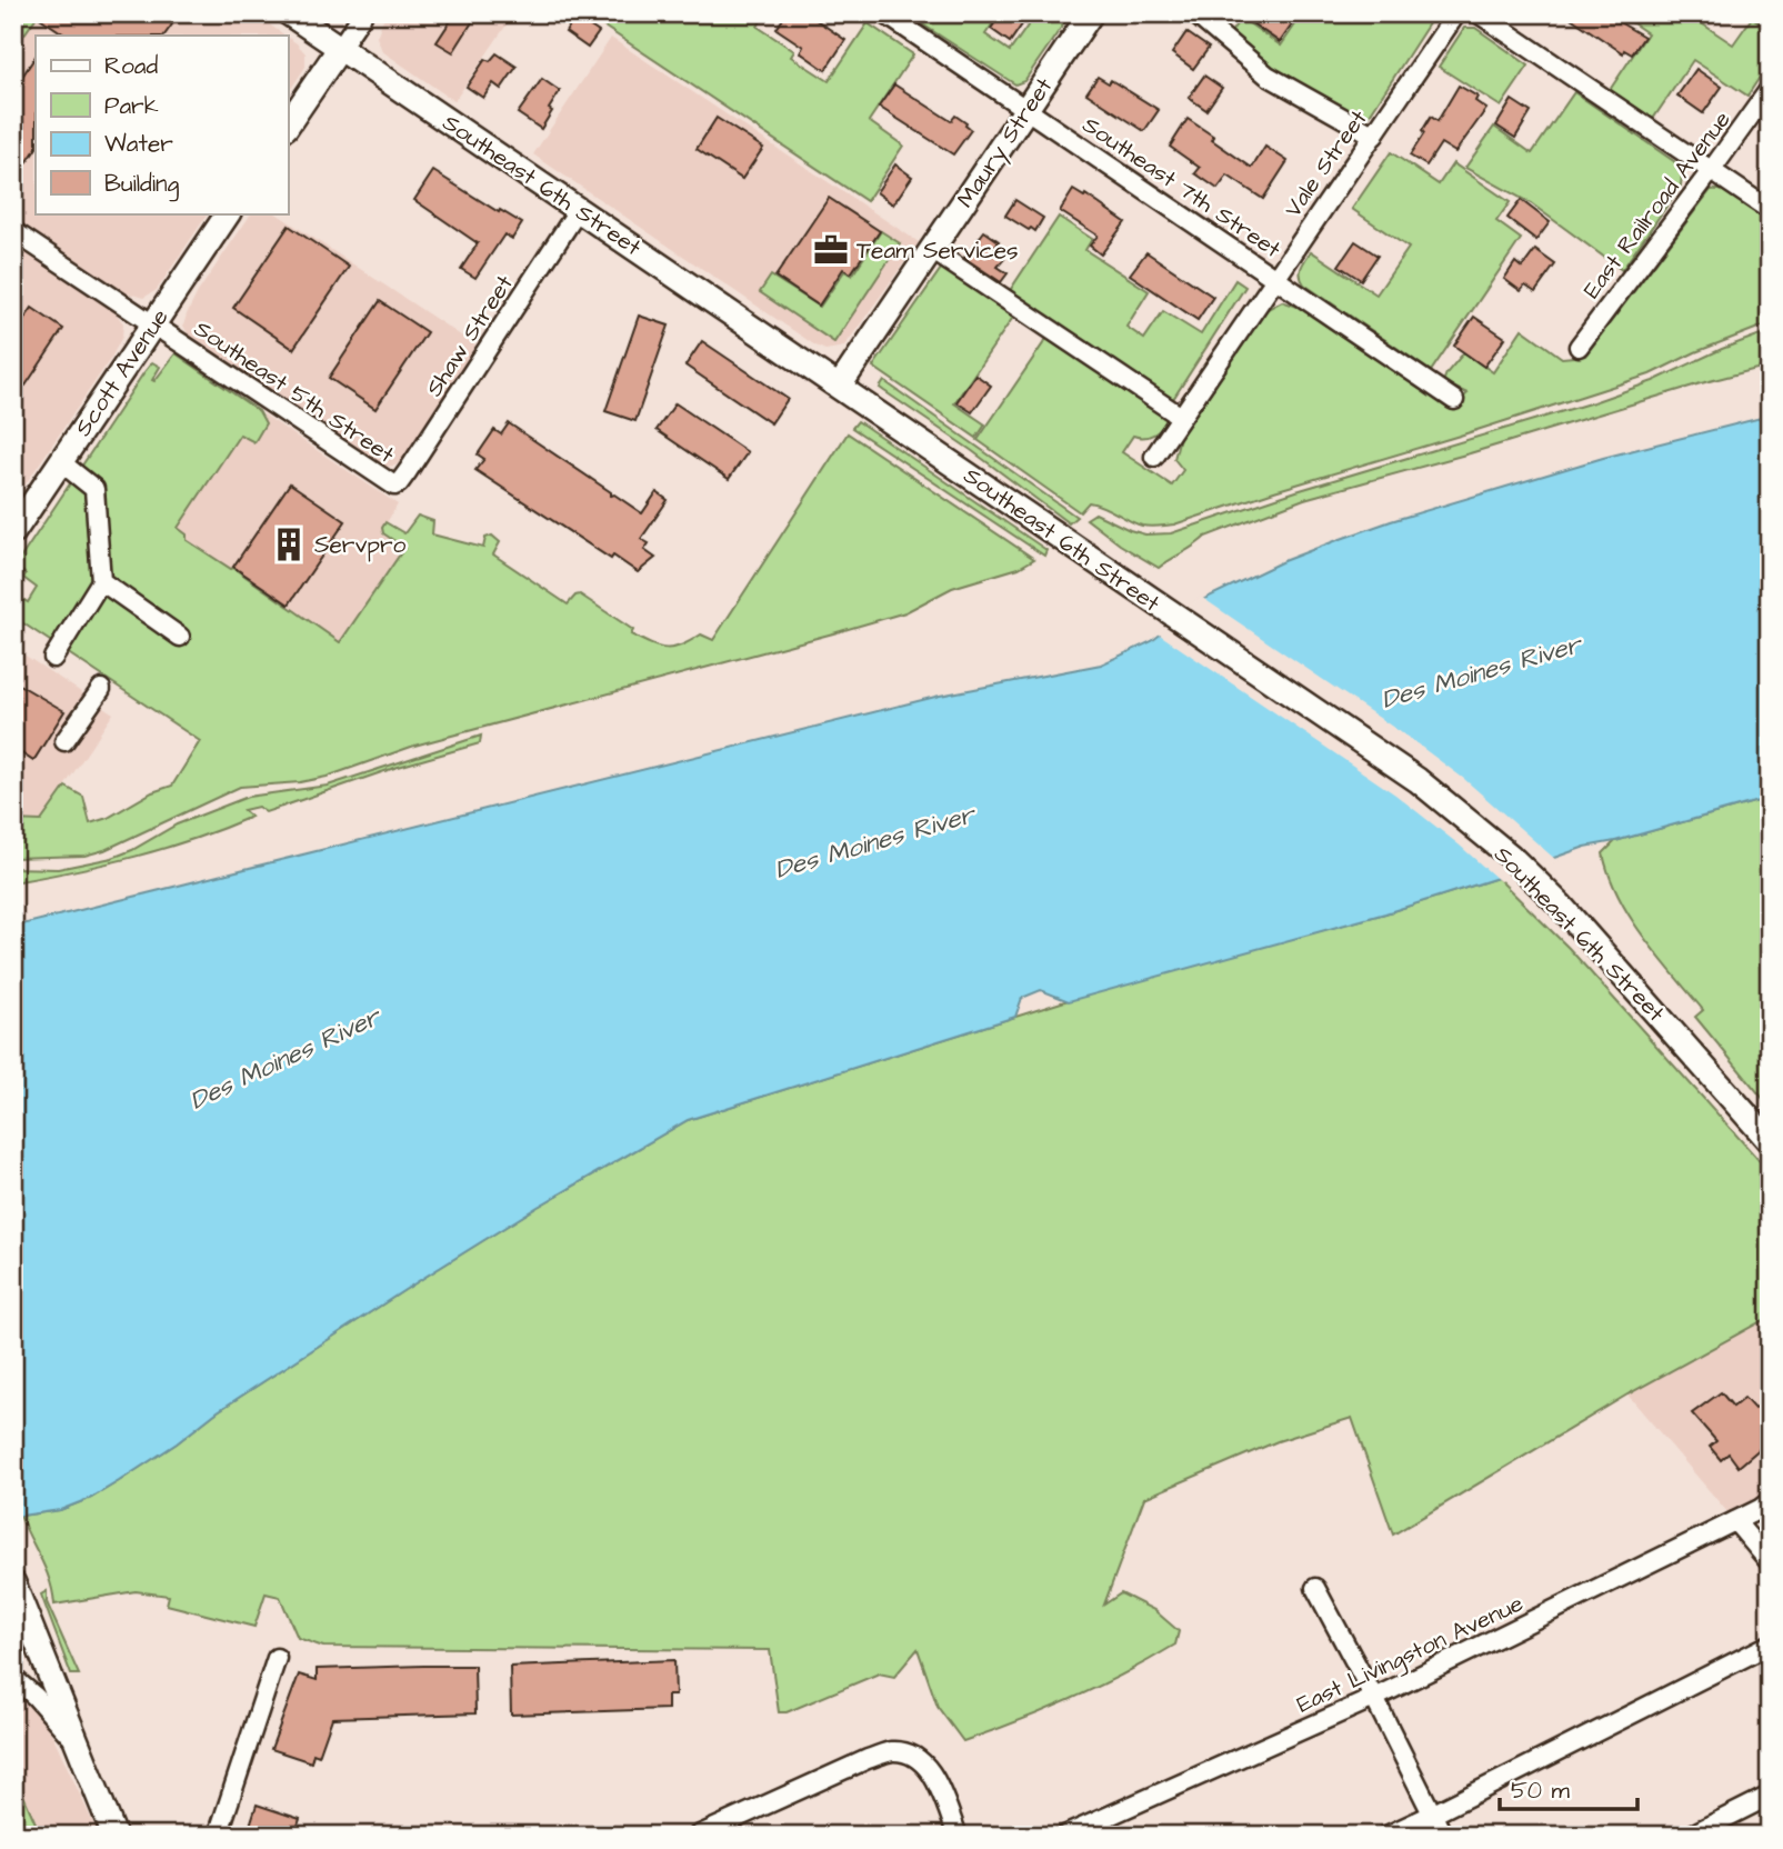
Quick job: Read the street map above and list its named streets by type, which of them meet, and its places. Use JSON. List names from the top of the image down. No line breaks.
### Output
{"streets":{"main road":["Maury Street","Southeast 6th Street","Scott Avenue"],"street":["Vale Street","Southeast 7th Street","East Railroad Avenue","Shaw Street","Southeast 5th Street","East Livingston Avenue"]},"crossings":[["Maury Street","Southeast 6th Street"],["Maury Street","Southeast 7th Street"],["Vale Street","Southeast 7th Street"],["Southeast 6th Street","Shaw Street"],["Shaw Street","Southeast 5th Street"],["Scott Avenue","Southeast 5th Street"]],"water":["Des Moines River"],"places":{"office":["Team Services"],"building":["Servpro"]},"legend":["Road","Park","Water","Building"],"scale_bar":"50 m"}
